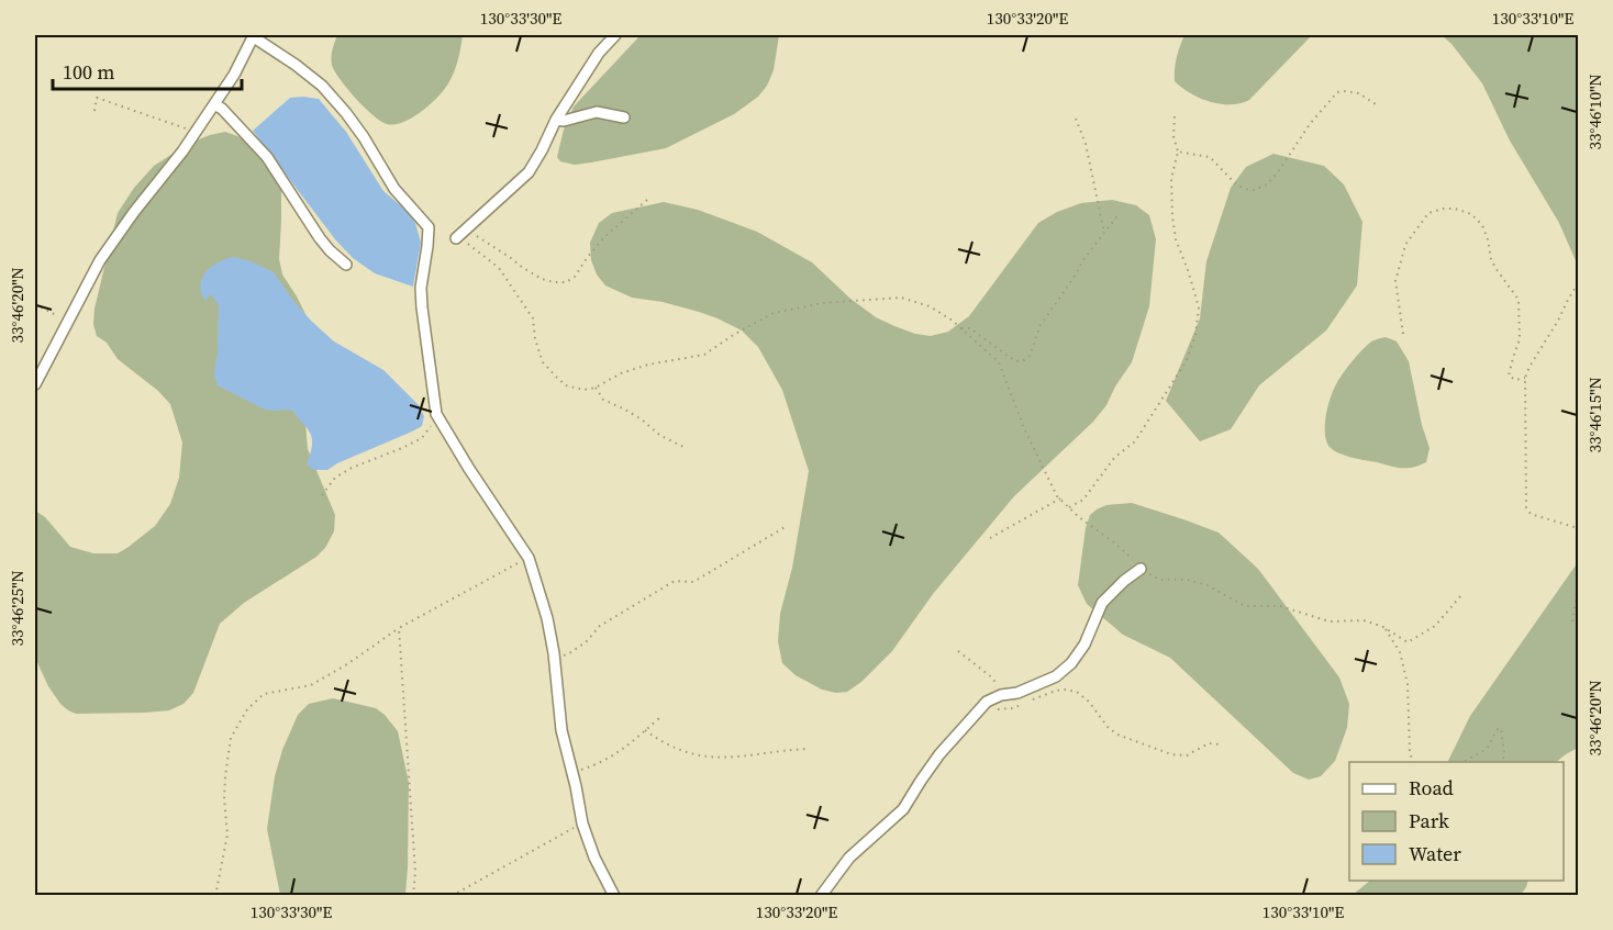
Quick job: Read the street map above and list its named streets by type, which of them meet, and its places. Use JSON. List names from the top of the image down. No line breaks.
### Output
{"legend":["Road","Park","Water"],"scale_bar":"100 m","coordinates":["130°33'30\"E","130°33'20\"E","130°33'10\"E","33°46'10\"N","33°46'20\"N","33°46'15\"N","33°46'25\"N"]}
